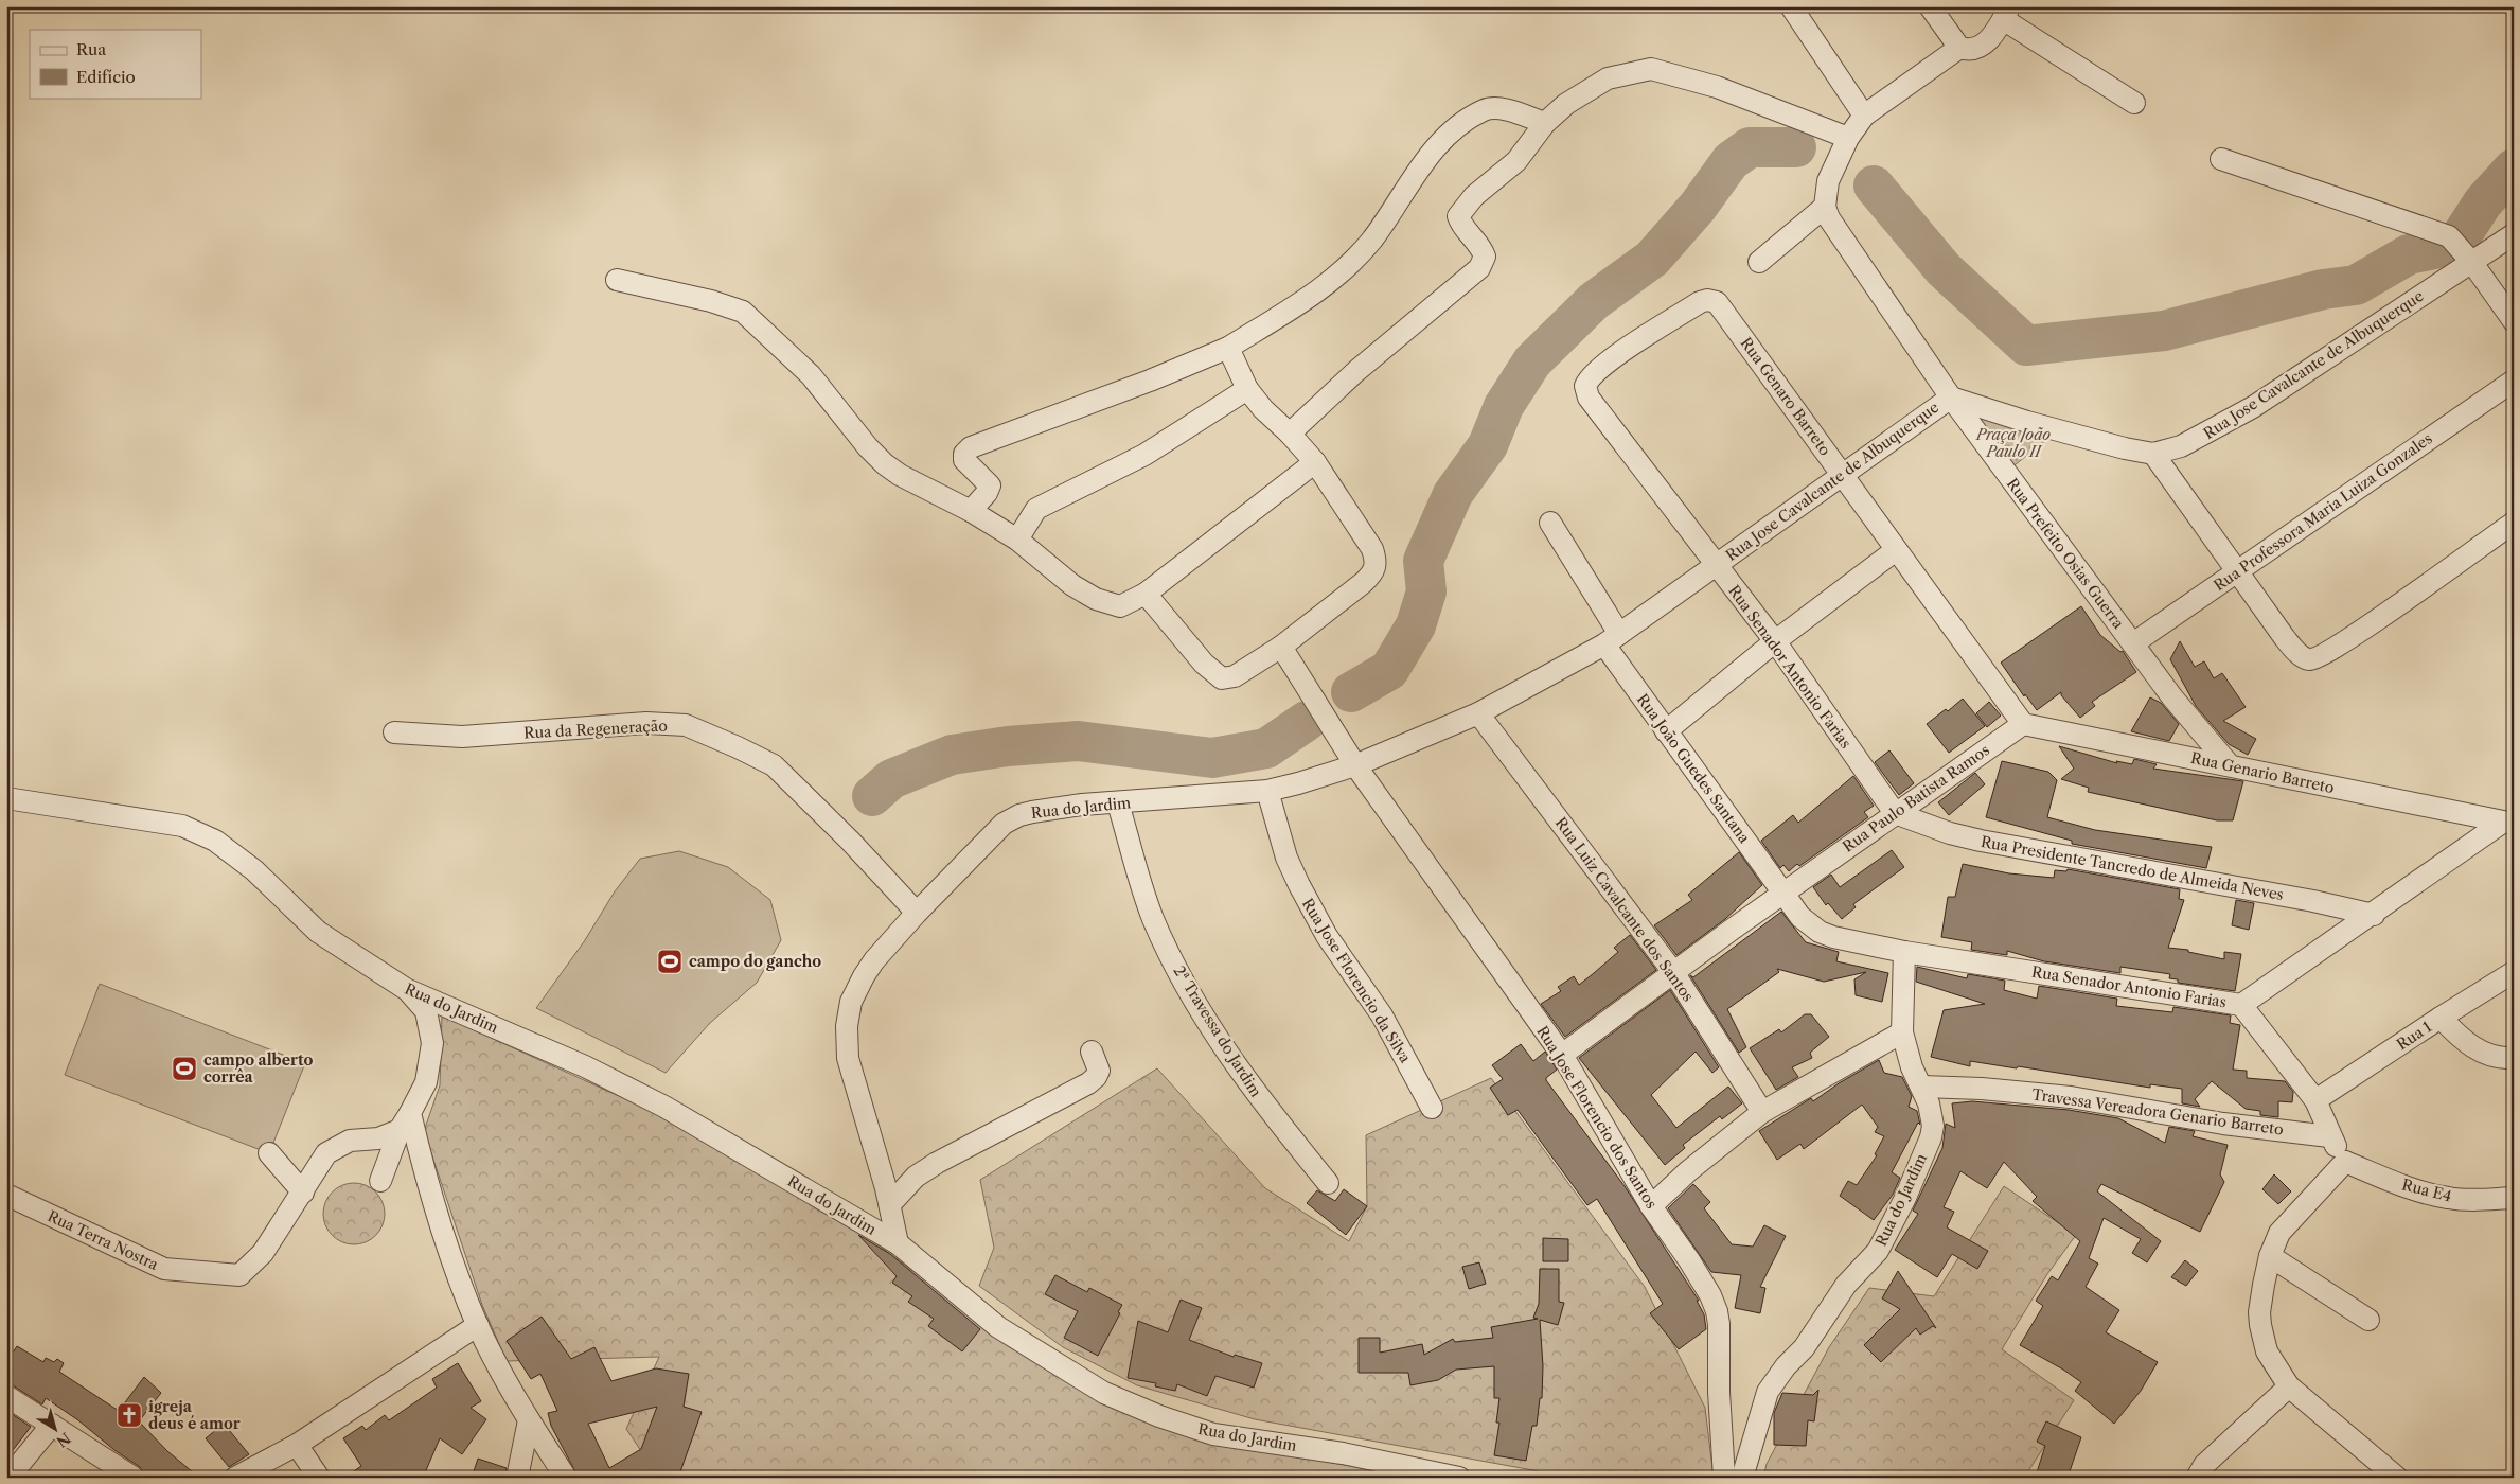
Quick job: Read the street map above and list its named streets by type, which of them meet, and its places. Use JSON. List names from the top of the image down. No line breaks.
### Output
{"streets":{"street":["Rua Jose Cavalcante de Albuquerque","Rua Genaro Barreto","Rua Professora Maria Luiza Gonzales","Rua Prefeito Osias Guerra","Rua Senador Antonio Farias","Rua da Regeneração","Rua João Guedes Santana","Rua Genario Barreto","Rua Paulo Batista Ramos","Rua do Jardim","Rua Presidente Tancredo de Almeida Neves","Rua Luiz Cavalcante dos Santos","Rua Jose Florencio da Silva","2ª Travessa do Jardim","Rua 1","Travessa Vereadora Genario Barreto","Rua Jose Florencio dos Santos","Rua E4","Rua Terra Nostra"]},"crossings":[["Rua Jose Cavalcante de Albuquerque","Rua Genaro Barreto"],["Rua Jose Cavalcante de Albuquerque","Rua Prefeito Osias Guerra"],["Rua Jose Cavalcante de Albuquerque","Rua Senador Antonio Farias"],["Rua Jose Cavalcante de Albuquerque","Rua João Guedes Santana"],["Rua Jose Cavalcante de Albuquerque","Rua do Jardim"],["Rua Jose Cavalcante de Albuquerque","Rua Luiz Cavalcante dos Santos"],["Rua Jose Cavalcante de Albuquerque","Rua Jose Florencio dos Santos"],["Rua Genaro Barreto","Rua Senador Antonio Farias"],["Rua Professora Maria Luiza Gonzales","Rua Prefeito Osias Guerra"],["Rua Prefeito Osias Guerra","Rua Genario Barreto"],["Rua Senador Antonio Farias","Rua João Guedes Santana"],["Rua Senador Antonio Farias","Rua Genario Barreto"],["Rua Senador Antonio Farias","Rua Paulo Batista Ramos"],["Rua Senador Antonio Farias","Rua do Jardim"],["Rua Senador Antonio Farias","Rua Presidente Tancredo de Almeida Neves"],["Rua da Regeneração","Rua do Jardim"],["Rua João Guedes Santana","Rua Paulo Batista Ramos"],["Rua Genario Barreto","Rua Paulo Batista Ramos"],["Rua Paulo Batista Ramos","Rua Presidente Tancredo de Almeida Neves"],["Rua Paulo Batista Ramos","Rua Luiz Cavalcante dos Santos"],["Rua Paulo Batista Ramos","Rua Jose Florencio dos Santos"],["Rua do Jardim","Rua Jose Florencio da Silva"],["Rua do Jardim","2ª Travessa do Jardim"],["Rua do Jardim","Travessa Vereadora Genario Barreto"],["Rua do Jardim","Rua Jose Florencio dos Santos"]],"parks":["Praça João Paulo II"],"places":{"sports":["campo do gancho","campo alberto corrêa"],"church":["igreja deus é amor"]},"legend":["Rua","Edifício"],"north":"bottom right"}
